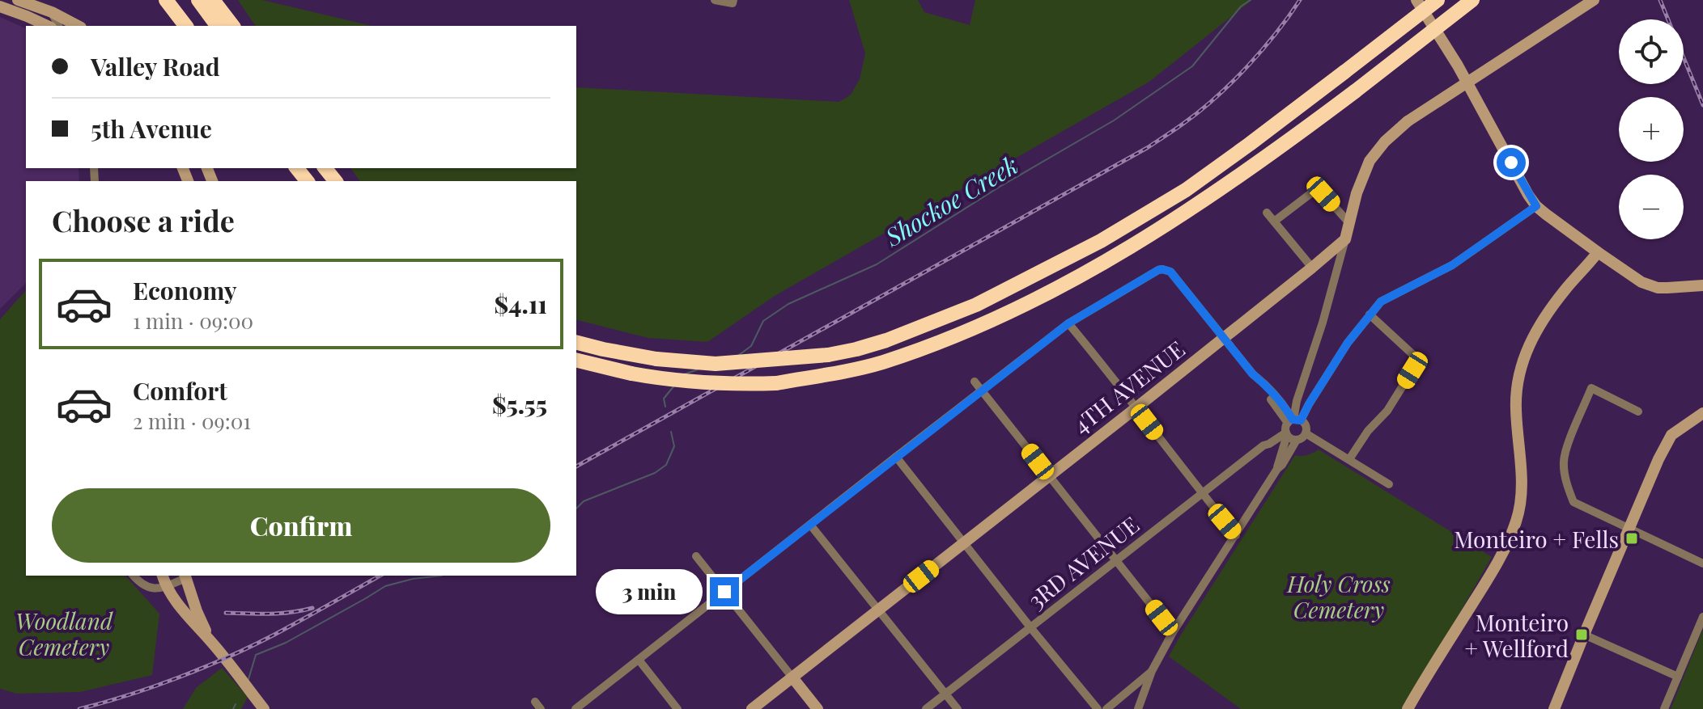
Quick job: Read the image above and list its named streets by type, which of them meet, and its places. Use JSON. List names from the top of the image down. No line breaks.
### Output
{"streets":{"main road":["4TH AVENUE"],"street":["3RD AVENUE"]},"water":["Shockoe Creek"],"parks":["Holy Cross Cemetery","Woodland Cemetery"],"places":{"transit":["Monteiro + Fells","Monteiro + Wellford"]},"page":{"map_buttons":["+","−"],"banner":["Valley Road","5th Avenue"],"heading":"Choose a ride","list":[{"name":"Economy","note":"1 min · 09:00","value":"$4.11"},{"name":"Comfort","note":"2 min · 09:01","value":"$5.55"}],"buttons":"Confirm","bubble":"3 min"}}
